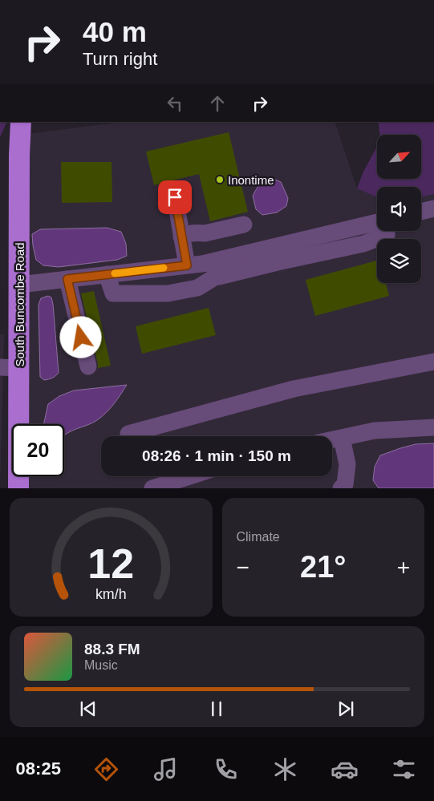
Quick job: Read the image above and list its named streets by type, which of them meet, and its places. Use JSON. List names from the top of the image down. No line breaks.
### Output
{"streets":{"main road":["South Buncombe Road"]},"places":["Inontime"],"north":"top right","page":{"turn":["40 m","Turn right"],"limit":"20","trip":"08:26 · 1 min · 150 m","tile":"Climate","heat":["−","21°","+"],"song":["88.3 FM","Music"],"tabs":"08:25","gauge":["12","km/h"]}}
